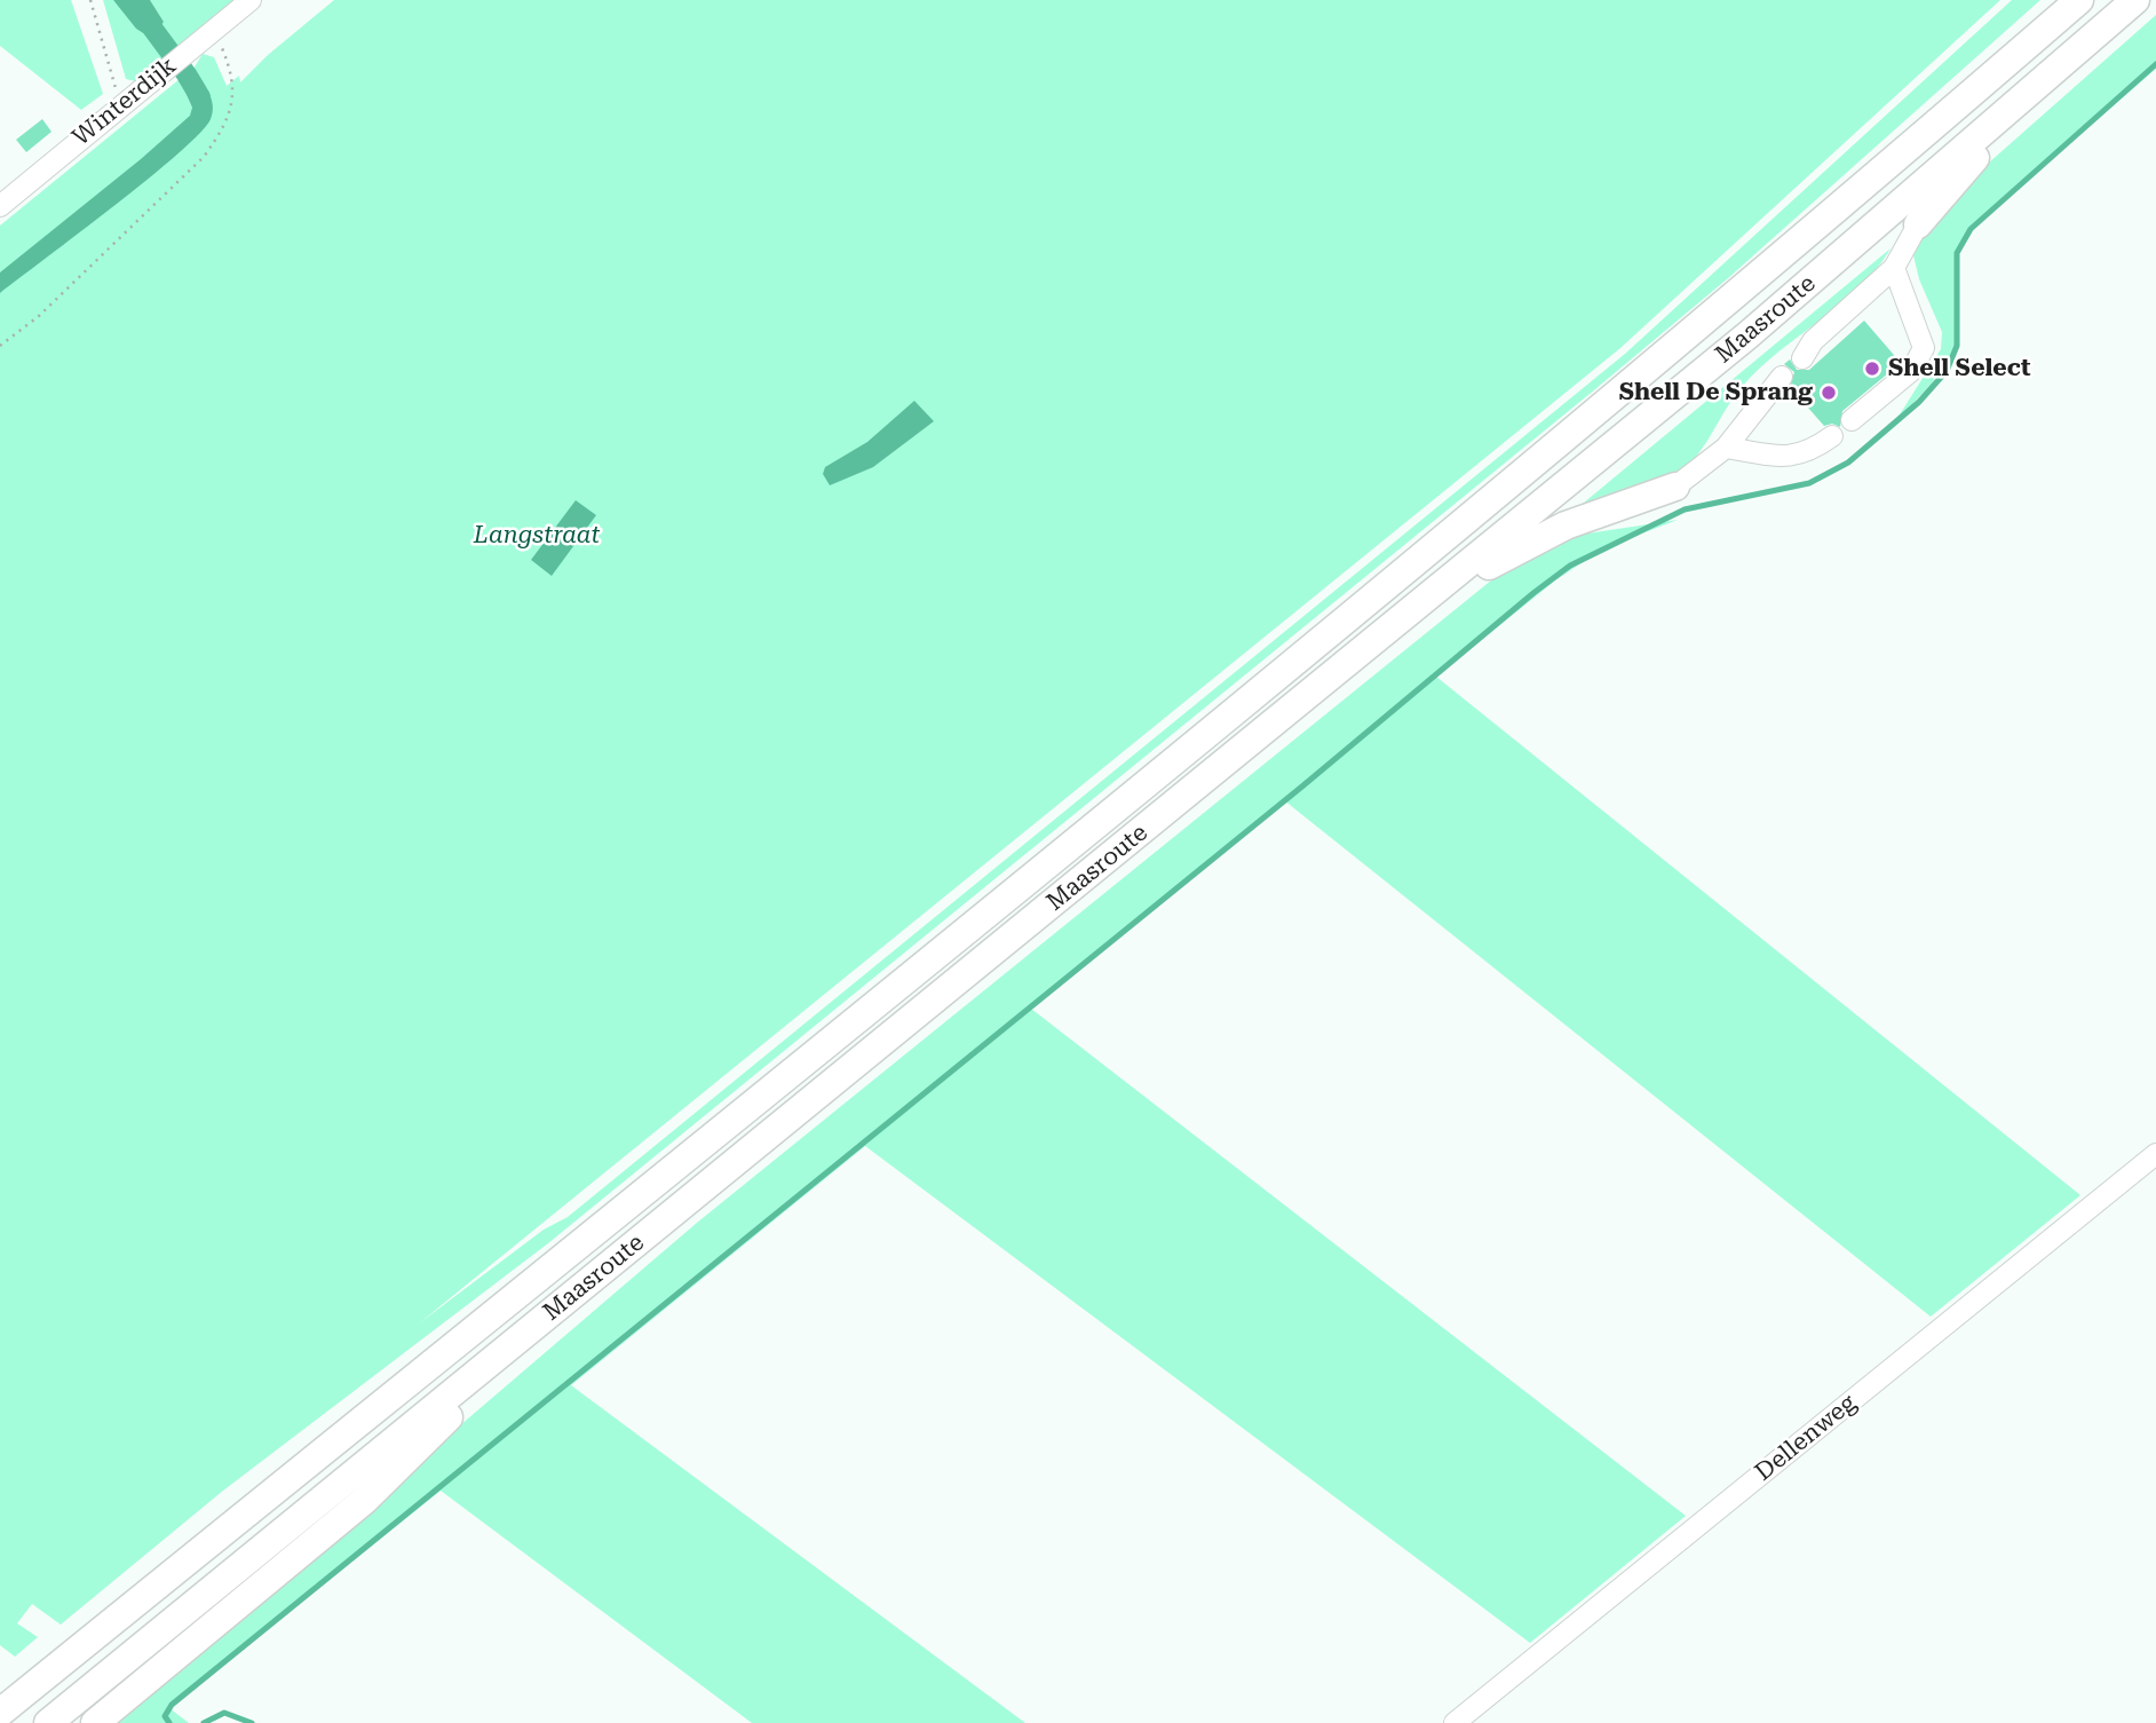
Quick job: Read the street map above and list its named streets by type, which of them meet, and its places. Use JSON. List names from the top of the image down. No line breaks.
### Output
{"streets":{"highway":["Maasroute"],"street":["Winterdijk","Dellenweg"]},"parks":["Langstraat"],"places":["Shell Select","Shell De Sprang"]}
